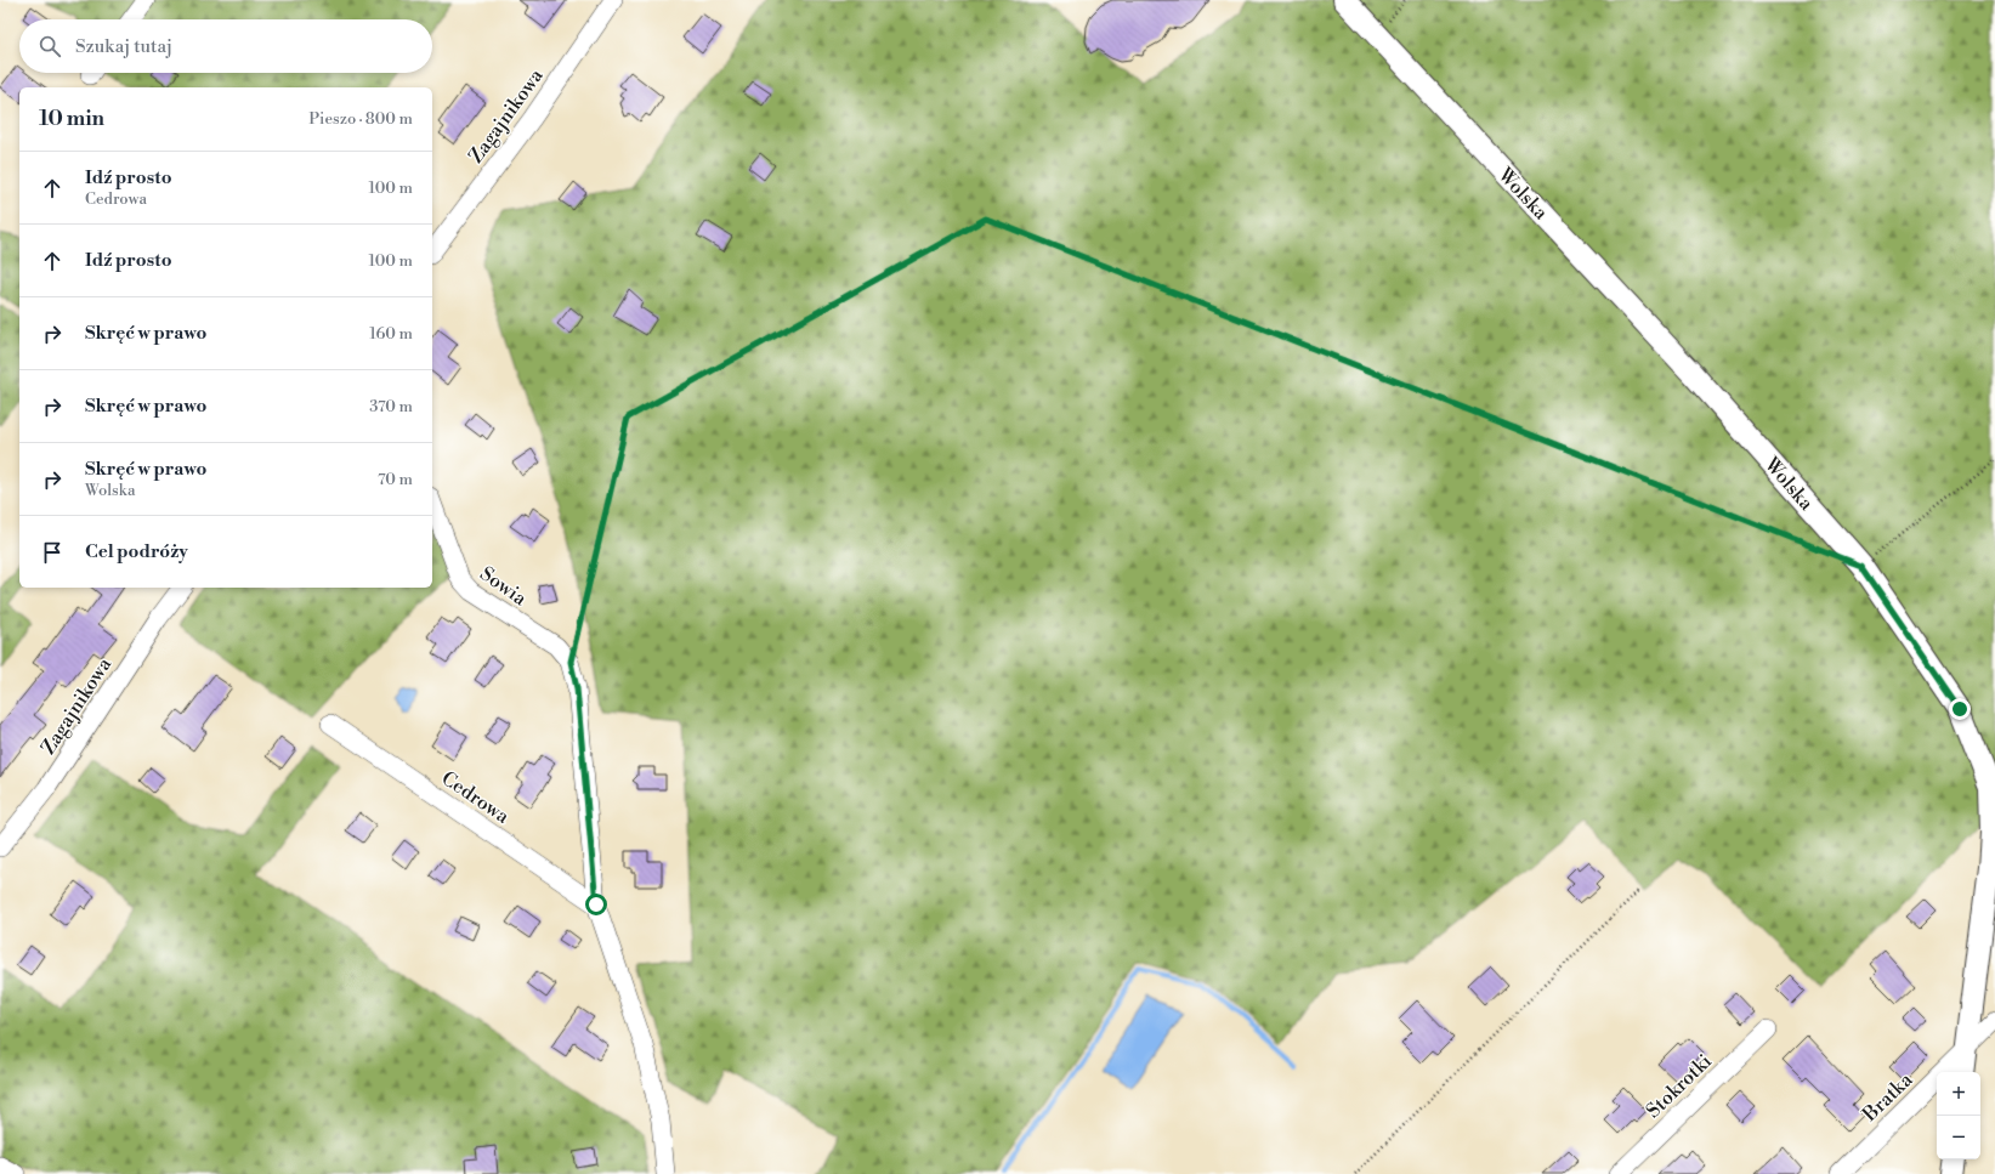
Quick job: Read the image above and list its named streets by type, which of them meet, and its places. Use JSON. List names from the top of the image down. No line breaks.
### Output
{"streets":{"street":["Zagajnikowa","Wolska","Sowia","Cedrowa","Stokrotki","Bratka"]},"crossings":[["Wolska","Bratka"]],"page":{"search":"Szukaj tutaj","heading":["10 min","Pieszo · 800 m"],"list":[["Idź prosto","Cedrowa","100 m"],["Idź prosto","100 m"],["Skręć w prawo","160 m"],["Skręć w prawo","370 m"],["Skręć w prawo","Wolska","70 m"],"Cel podróży"],"map_buttons":["+","−"]}}
